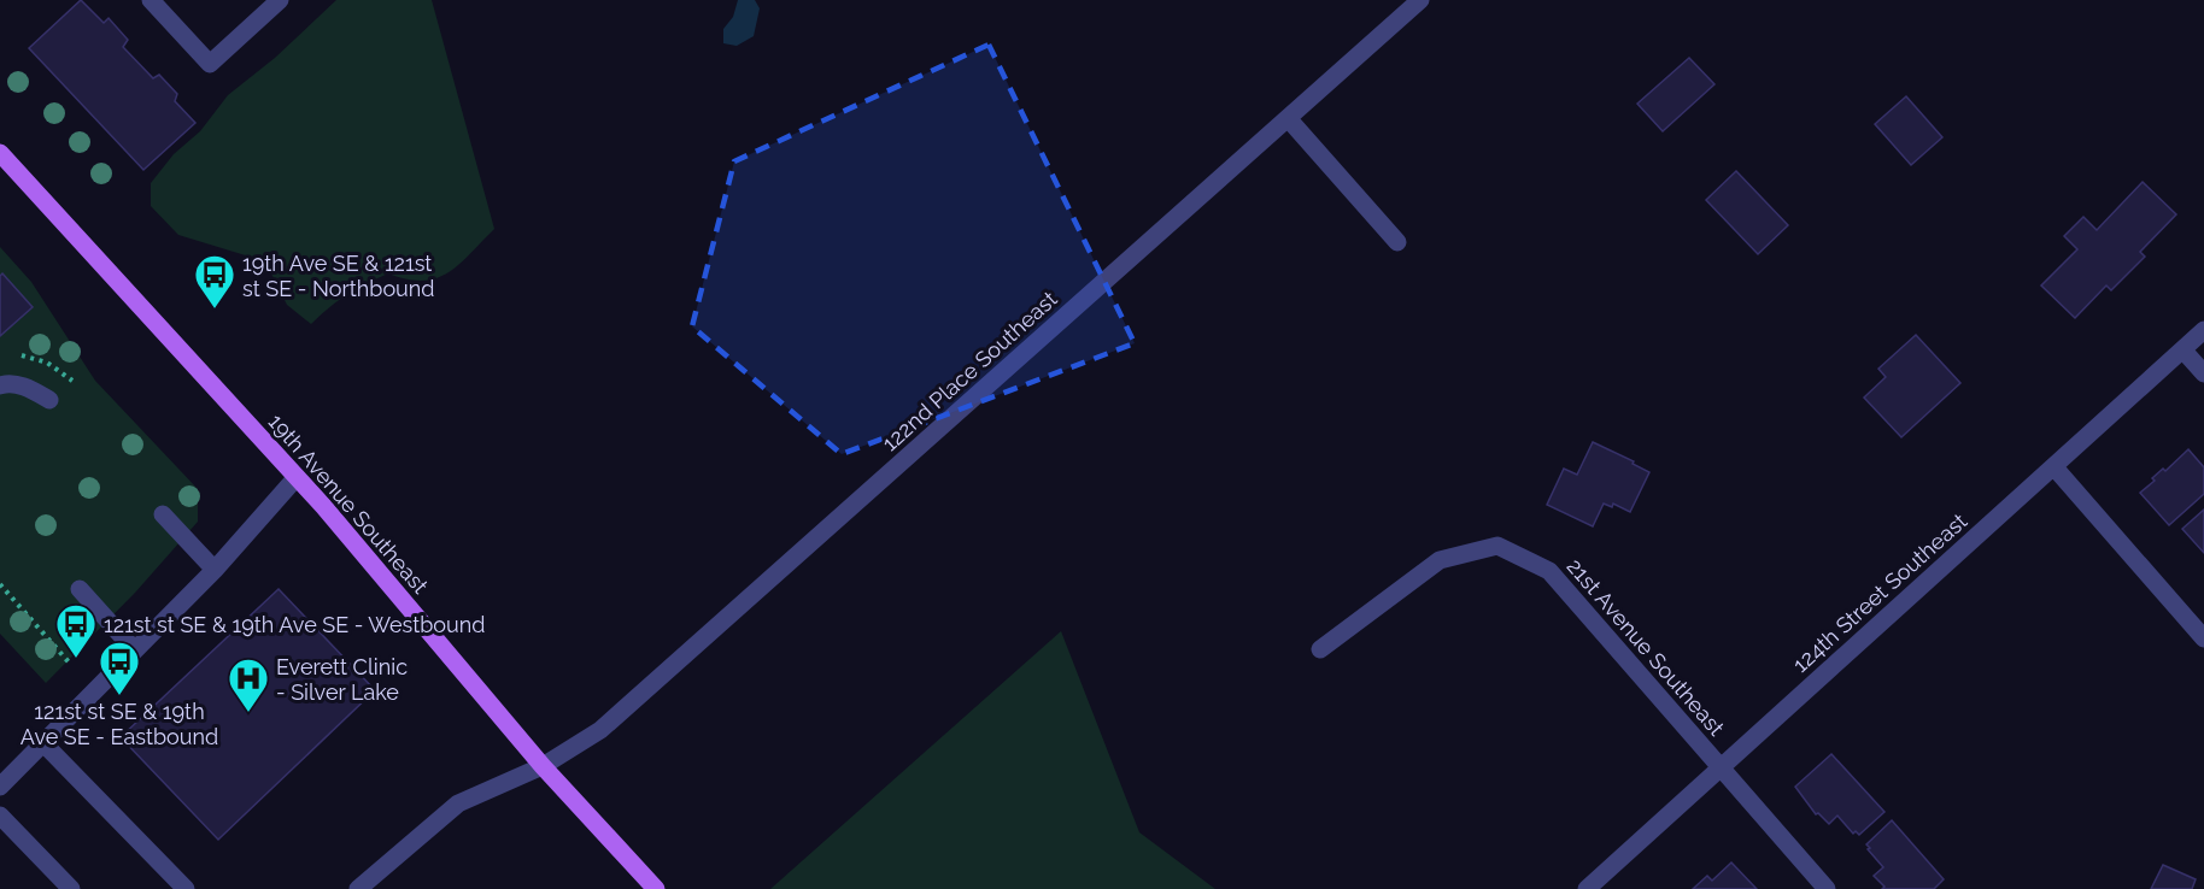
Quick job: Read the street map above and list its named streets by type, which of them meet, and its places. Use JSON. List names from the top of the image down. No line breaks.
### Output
{"streets":{"main road":["19th Avenue Southeast"],"street":["122nd Place Southeast","124th Street Southeast","21st Avenue Southeast"]},"crossings":[["122nd Place Southeast","19th Avenue Southeast"],["124th Street Southeast","21st Avenue Southeast"]],"places":{"bus stop":["19th Ave SE & 121st st SE - Northbound","121st st SE & 19th Ave SE - Westbound","121st st SE & 19th Ave SE - Eastbound"],"hospital":["Everett Clinic - Silver Lake"]}}
